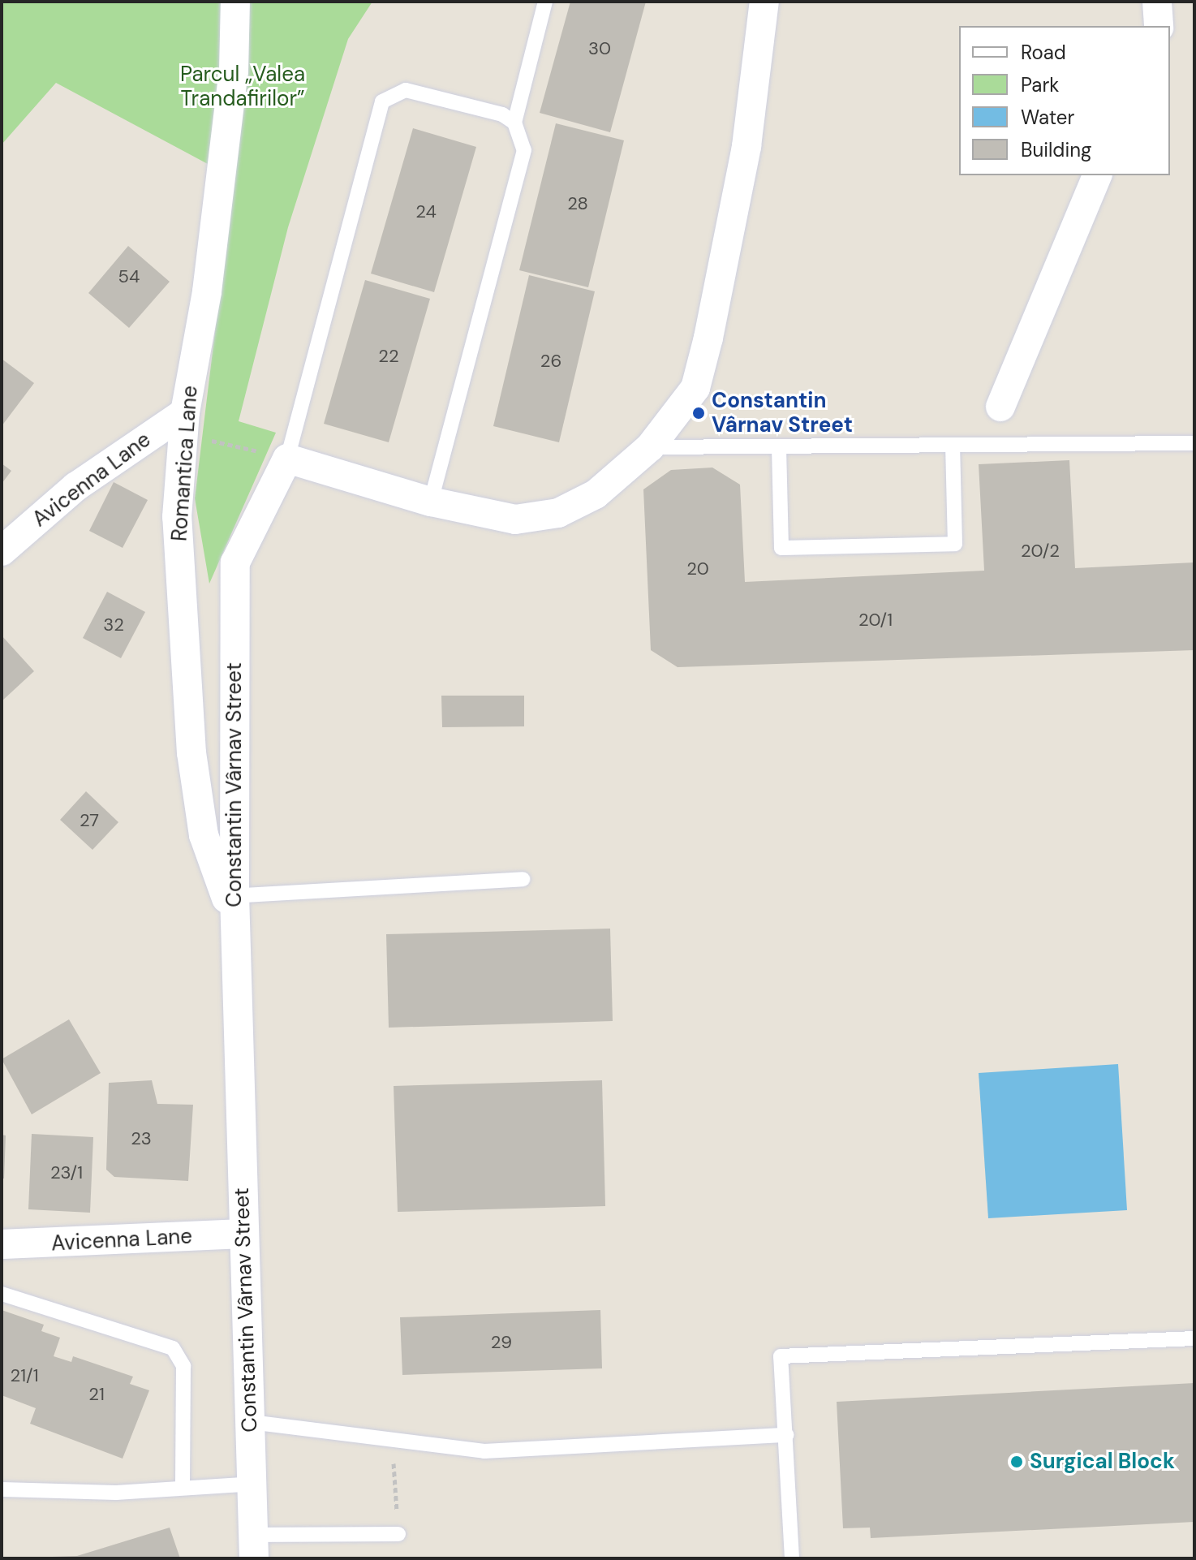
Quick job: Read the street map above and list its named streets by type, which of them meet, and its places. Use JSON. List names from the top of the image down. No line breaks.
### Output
{"streets":{"street":["Romantica Lane","Avicenna Lane","Constantin Vârnav Street"]},"crossings":[["Romantica Lane","Avicenna Lane"],["Romantica Lane","Constantin Vârnav Street"],["Avicenna Lane","Constantin Vârnav Street"]],"parks":["Parcul „Valea Trandafirilor”"],"places":["Constantin Vârnav Street","Surgical Block"],"house_numbers":["30","28","24","54","22","26","20/2","20","20/1","32","27","23","23/1","29","21/1","21"],"legend":["Road","Park","Water","Building"]}
